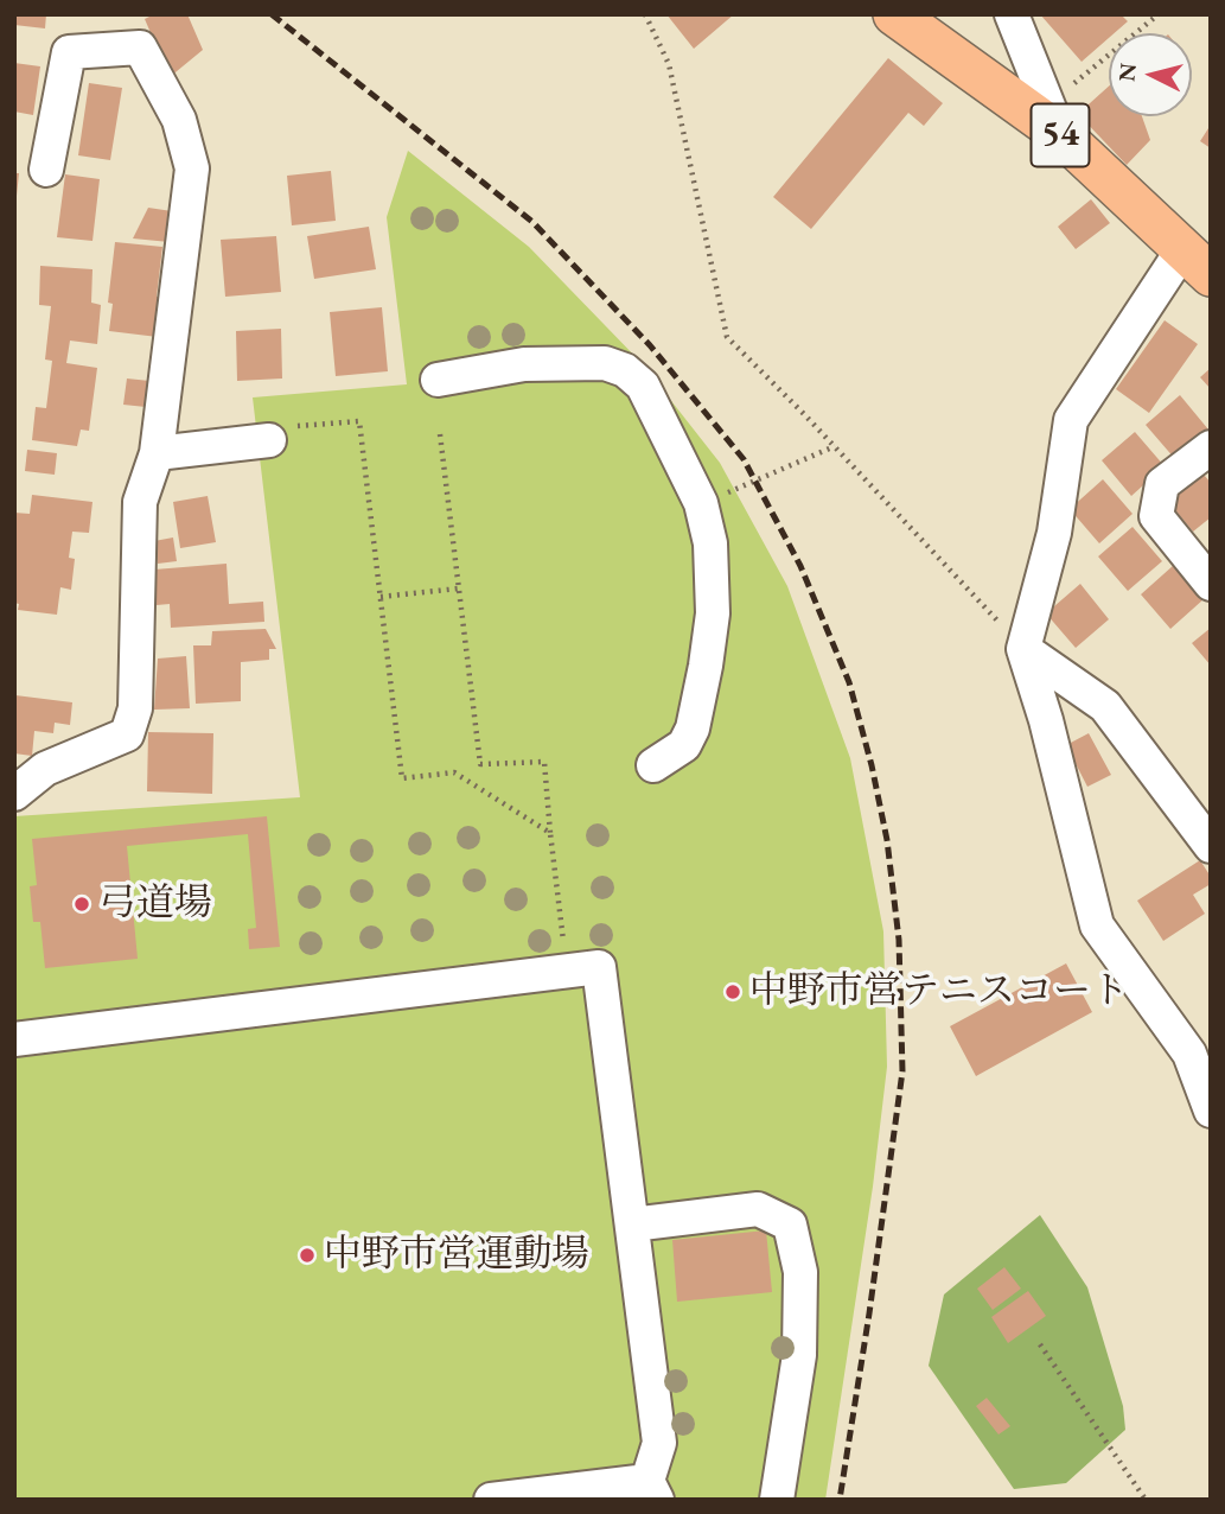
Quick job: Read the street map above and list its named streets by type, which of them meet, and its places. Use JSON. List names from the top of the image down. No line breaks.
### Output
{"streets":{"main road":["54"]},"places":["弓道場","中野市営テニスコート","中野市営運動場"],"north":"left"}
